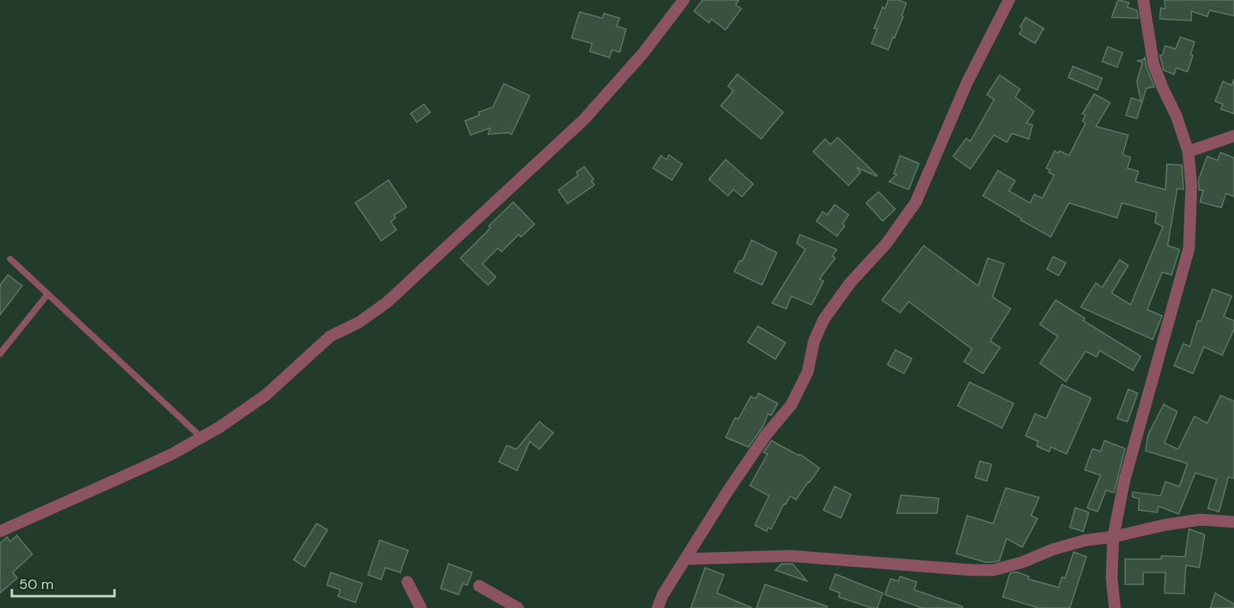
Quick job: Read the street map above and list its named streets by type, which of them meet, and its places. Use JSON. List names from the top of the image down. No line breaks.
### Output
{"scale_bar":"50 m"}
